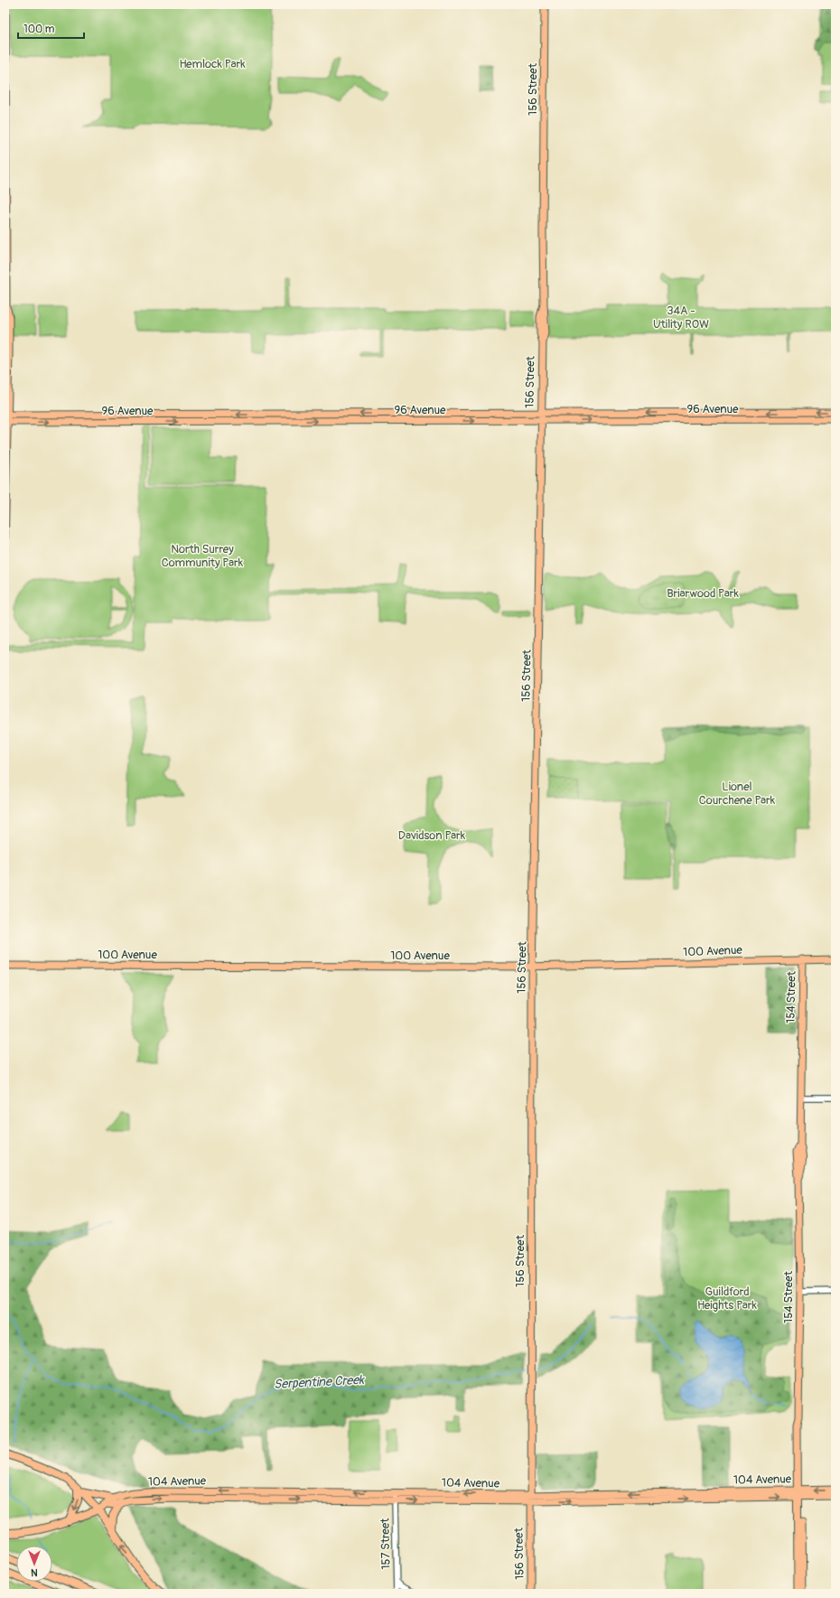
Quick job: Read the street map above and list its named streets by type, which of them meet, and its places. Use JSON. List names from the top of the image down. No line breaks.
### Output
{"streets":{"main road":["156 Street","96 Avenue","100 Avenue","154 Street","104 Avenue"],"street":["157 Street"]},"crossings":[["156 Street","96 Avenue"],["156 Street","100 Avenue"],["156 Street","104 Avenue"],["100 Avenue","154 Street"],["154 Street","104 Avenue"],["104 Avenue","157 Street"]],"water":["Serpentine Creek"],"parks":["Hemlock Park","34A - Utility ROW","North Surrey Community Park","Briarwood Park","Lionel Courchene Park","Davidson Park","Guildford Heights Park"],"scale_bar":"100 m","north":"bottom"}
